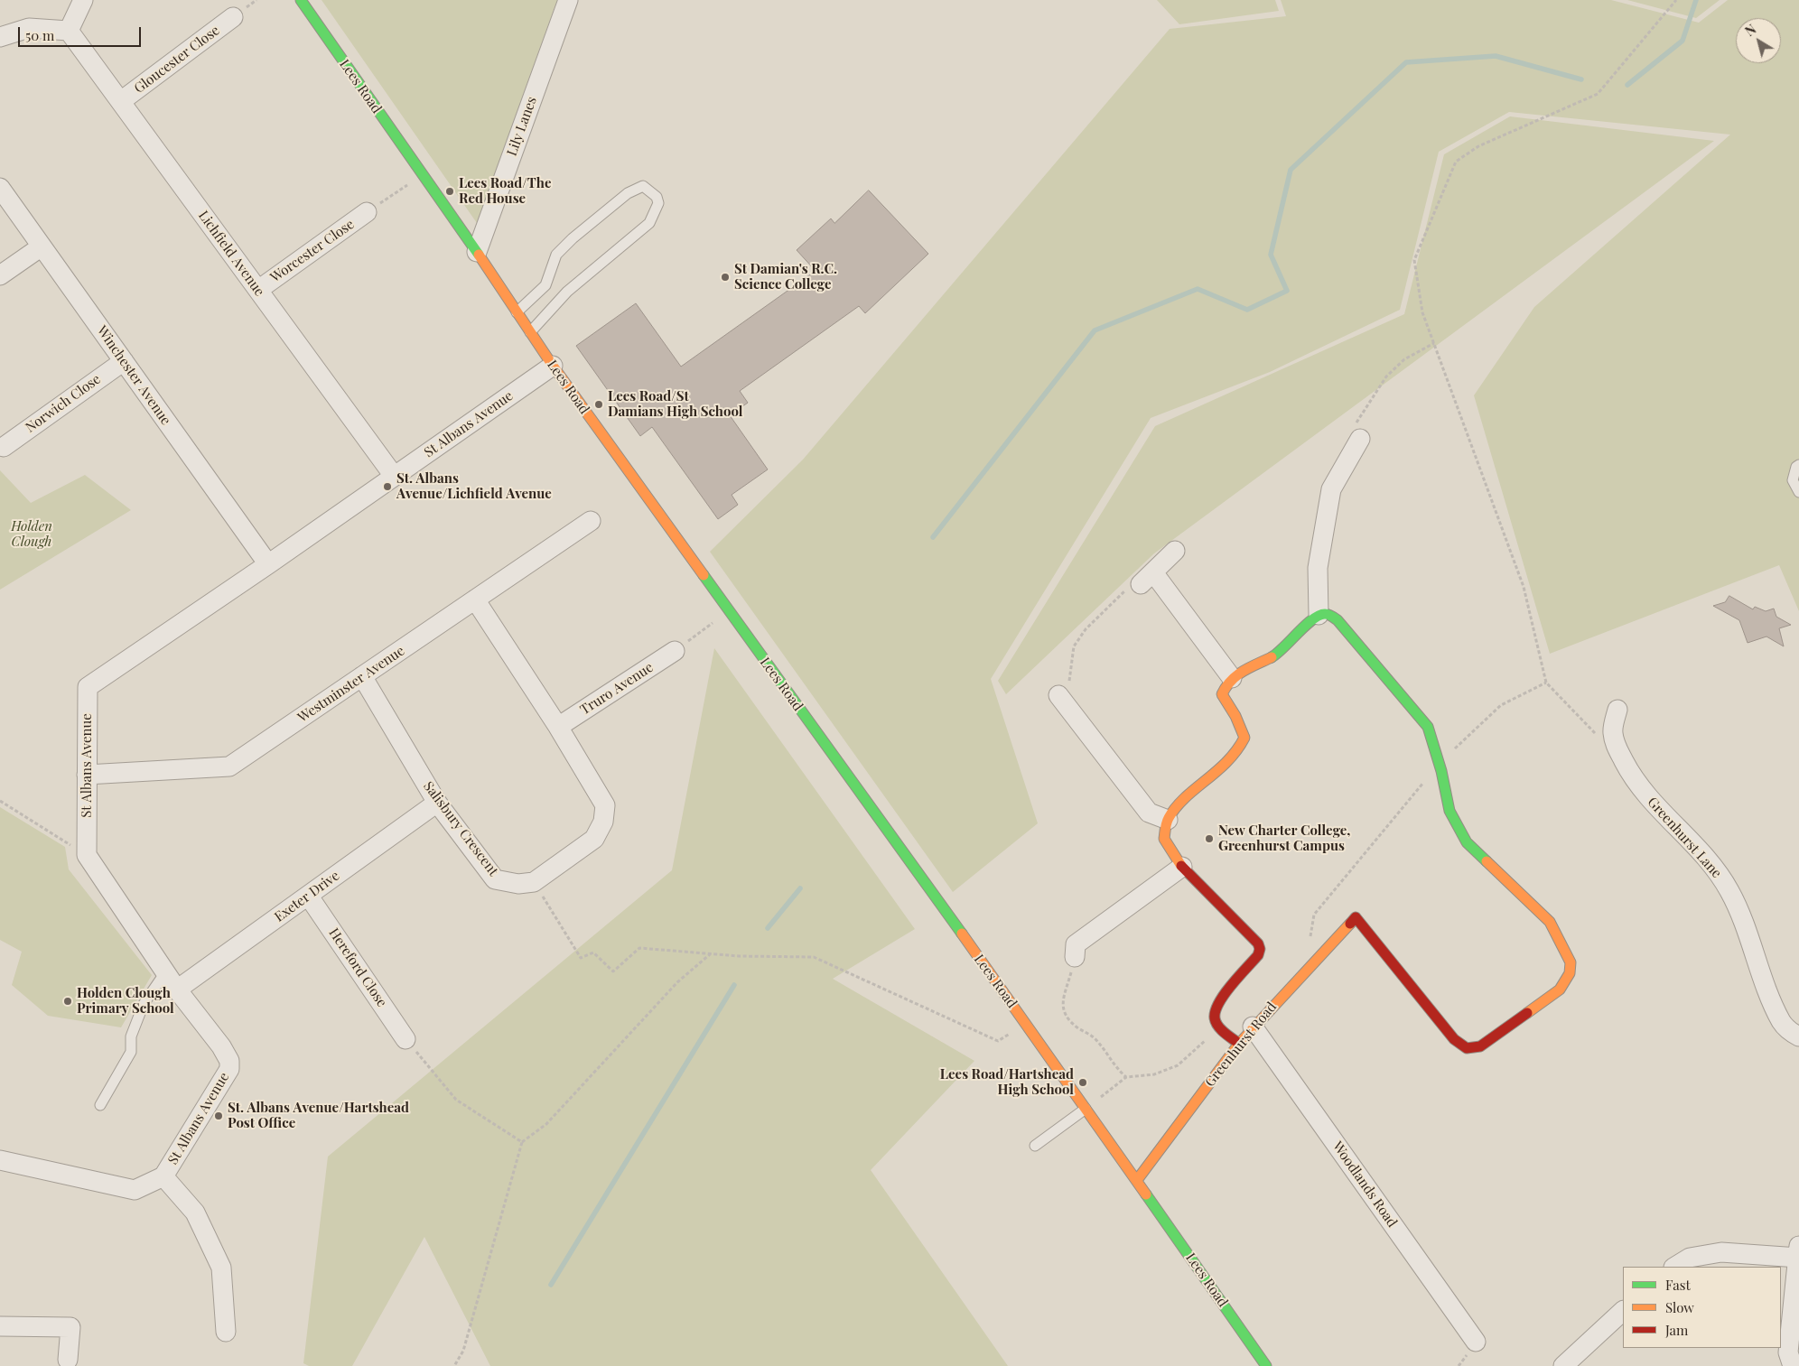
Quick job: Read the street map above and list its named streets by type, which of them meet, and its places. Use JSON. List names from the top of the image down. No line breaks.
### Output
{"streets":{"street":["Gloucester Close","Lees Road","Lily Lanes","Worcester Close","Lichfield Avenue","Winchester Avenue","Norwich Close","St Albans Avenue","Westminster Avenue","Truro Avenue","Salisbury Crescent","Greenhurst Lane","Exeter Drive","Hereford Close","Greenhurst Road","Woodlands Road"]},"crossings":[["Gloucester Close","Lichfield Avenue"],["Lees Road","Lily Lanes"],["Lees Road","St Albans Avenue"],["Lees Road","Greenhurst Road"],["Worcester Close","Lichfield Avenue"],["Lichfield Avenue","St Albans Avenue"],["Winchester Avenue","Norwich Close"],["Winchester Avenue","St Albans Avenue"],["St Albans Avenue","Westminster Avenue"],["St Albans Avenue","Exeter Drive"],["Westminster Avenue","Salisbury Crescent"],["Salisbury Crescent","Exeter Drive"],["Exeter Drive","Hereford Close"],["Greenhurst Road","Woodlands Road"]],"parks":["Holden Clough"],"places":["Lees Road/The Red House","St Damian's R.C. Science College","Lees Road/St Damians High School","St. Albans Avenue/Lichfield Avenue","New Charter College, Greenhurst Campus","Holden Clough Primary School","Lees Road/Hartshead High School","St. Albans Avenue/Hartshead Post Office"],"legend":["Fast","Slow","Jam"],"scale_bar":"50 m","north":"top left"}
